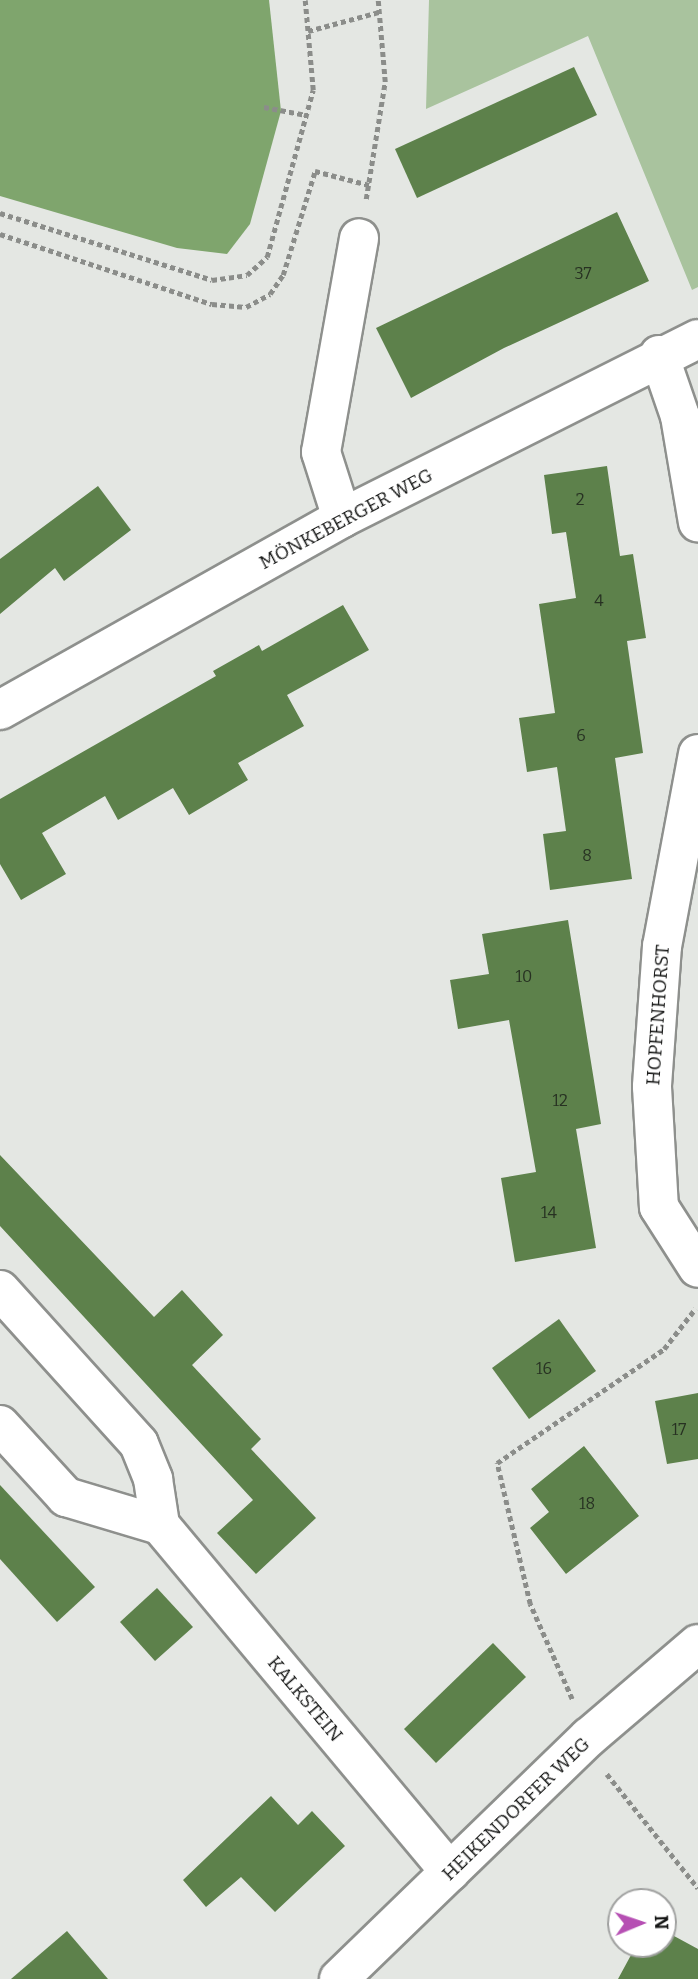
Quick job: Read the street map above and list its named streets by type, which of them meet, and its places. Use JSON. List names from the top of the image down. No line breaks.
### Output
{"streets":{"street":["MÖNKEBERGER WEG","HOPFENHORST","KALKSTEIN","HEIKENDORFER WEG"]},"crossings":[["KALKSTEIN","HEIKENDORFER WEG"]],"house_numbers":["37","2","4","6","8","10","12","14","16","17","18"],"north":"right"}
